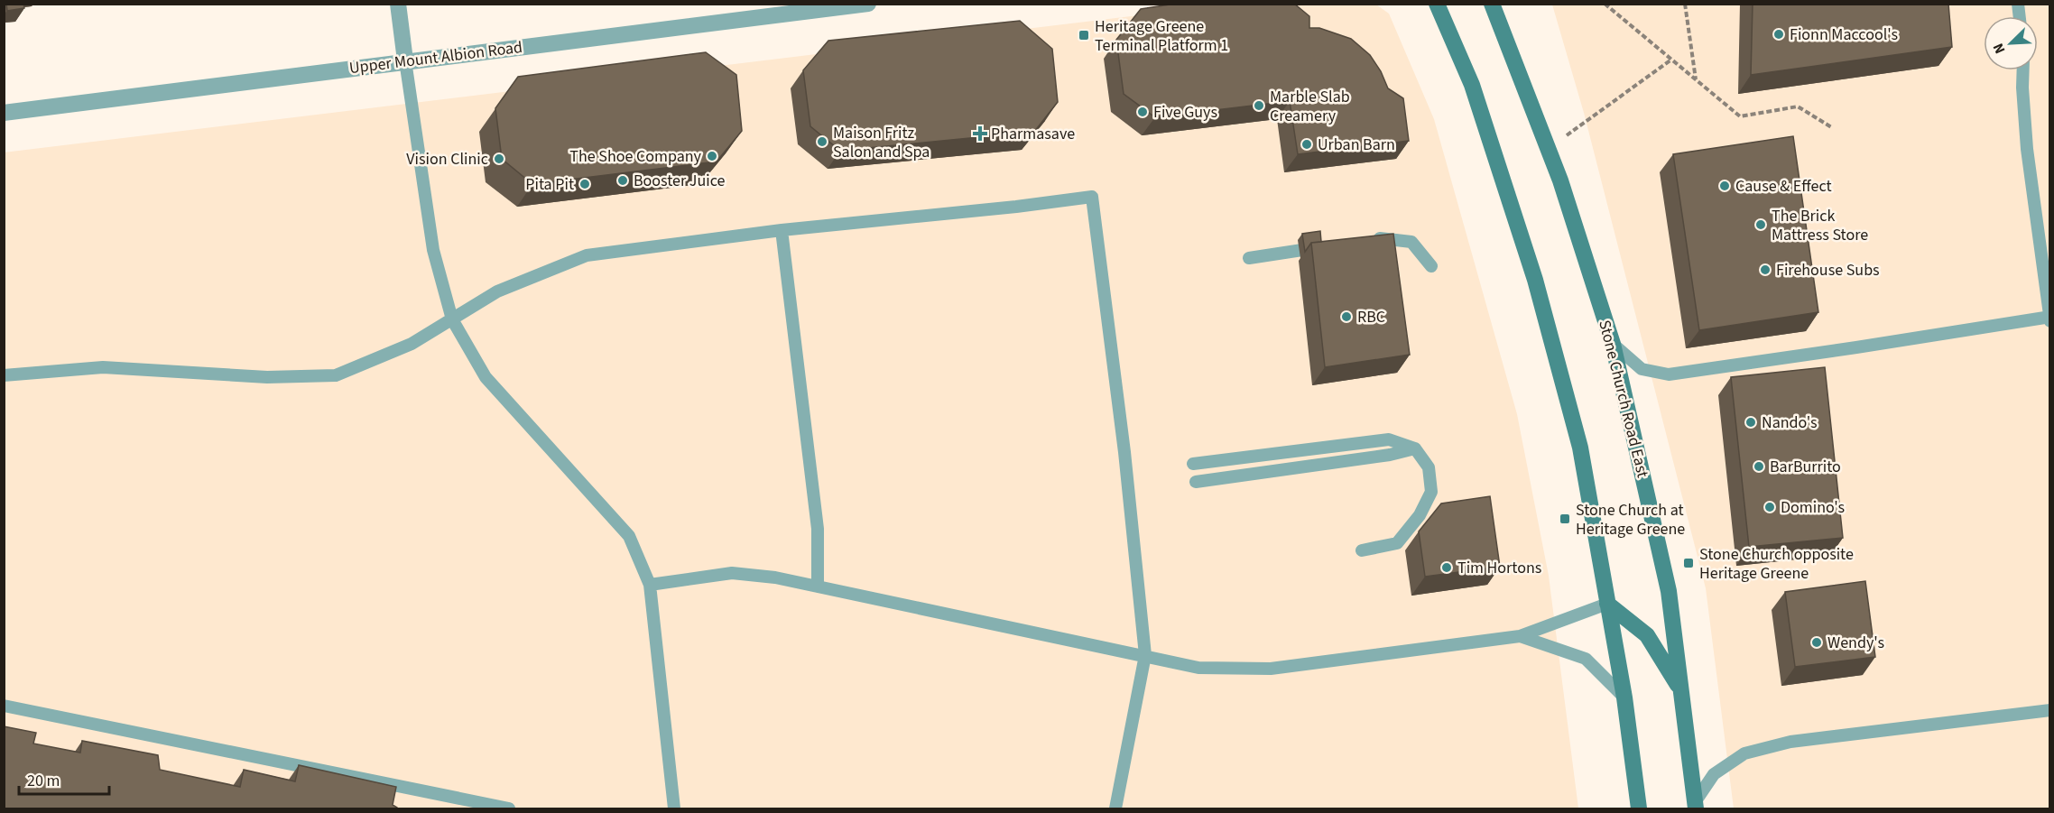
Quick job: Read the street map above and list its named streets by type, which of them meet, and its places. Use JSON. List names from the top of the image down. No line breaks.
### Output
{"streets":{"main road":["Stone Church Road East"],"street":["Upper Mount Albion Road"]},"places":{"other":["Fionn Maccool's","Marble Slab Creamery","Five Guys","Maison Fritz Salon and Spa","Urban Barn","The Shoe Company","Vision Clinic","Booster Juice","Pita Pit","Cause & Effect","The Brick Mattress Store","Firehouse Subs","RBC","Nando's","BarBurrito","Domino's","Tim Hortons","Wendy's"],"transit":["Heritage Greene Terminal Platform 1","Stone Church at Heritage Greene","Stone Church opposite Heritage Greene"],"health":["Pharmasave"]},"scale_bar":"20 m","north":"bottom left"}
